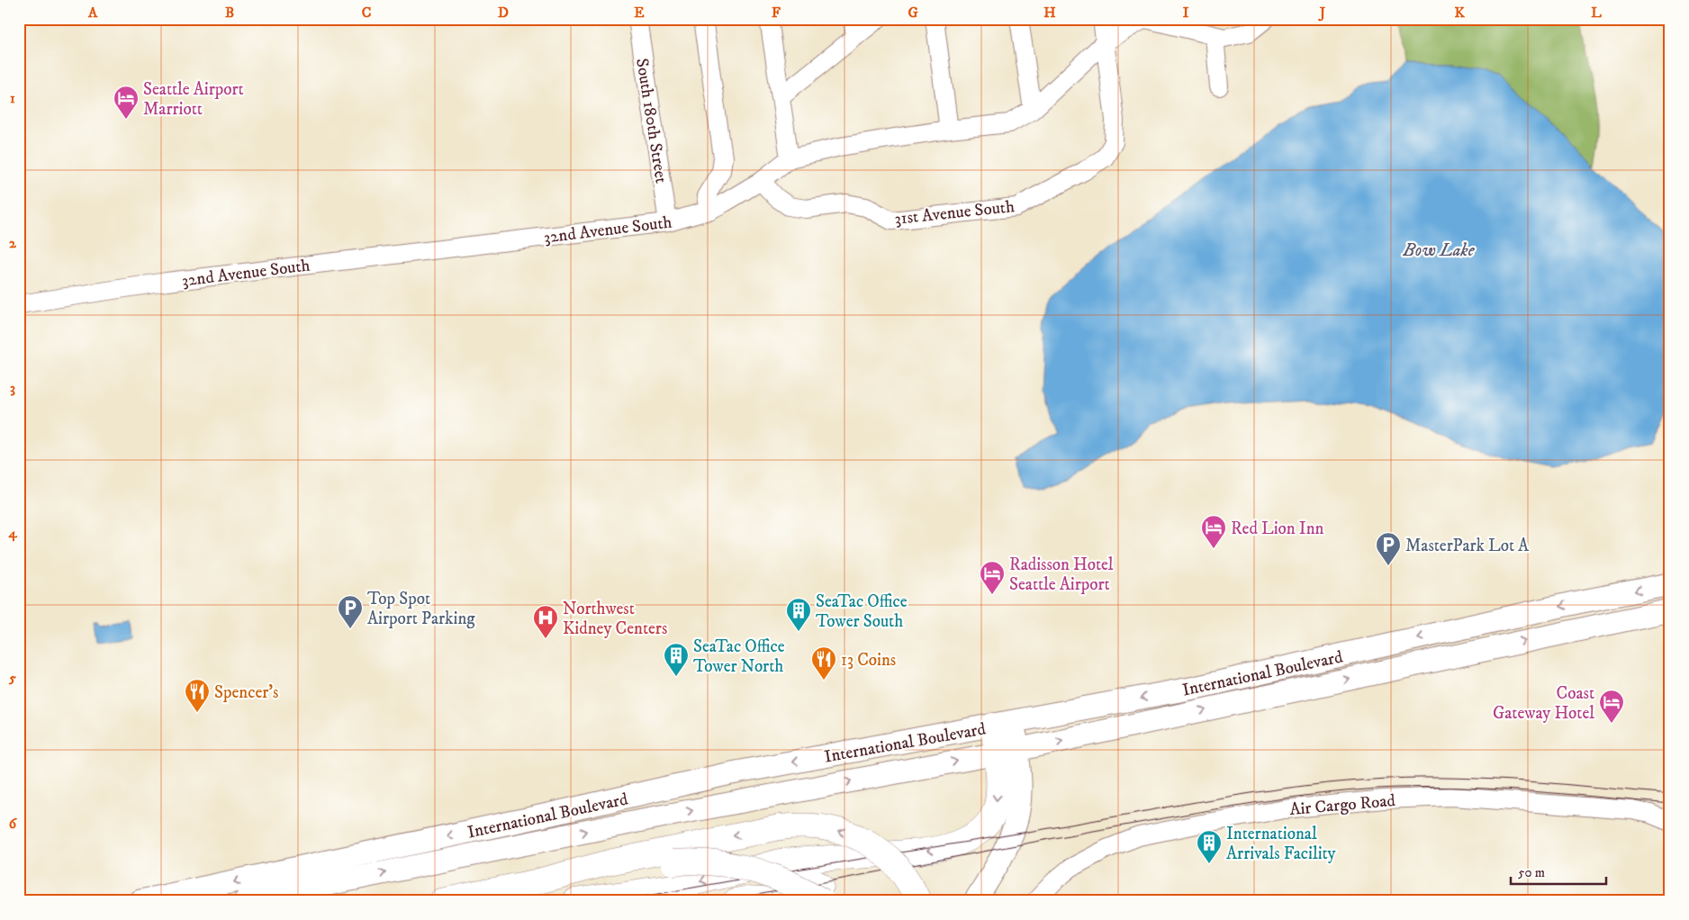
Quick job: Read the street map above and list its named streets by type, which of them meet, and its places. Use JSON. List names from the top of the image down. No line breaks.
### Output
{"streets":{"main road":["International Boulevard"],"street":["South 180th Street","31st Avenue South","32nd Avenue South","Air Cargo Road"]},"crossings":[["South 180th Street","32nd Avenue South"],["31st Avenue South","32nd Avenue South"]],"water":["Bow Lake"],"places":{"hotel":["Seattle Airport Marriott","Red Lion Inn","Radisson Hotel Seattle Airport","Coast Gateway Hotel"],"parking":["MasterPark Lot A","Top Spot Airport Parking"],"building":["SeaTac Office Tower South","SeaTac Office Tower North","International Arrivals Facility"],"hospital":["Northwest Kidney Centers"],"restaurant":["13 Coins","Spencer's"]},"scale_bar":"50 m","grid":{"columns":["A","B","C","D","E","F","G","H","I","J","K","L"],"rows":["1","2","3","4","5","6"]}}
